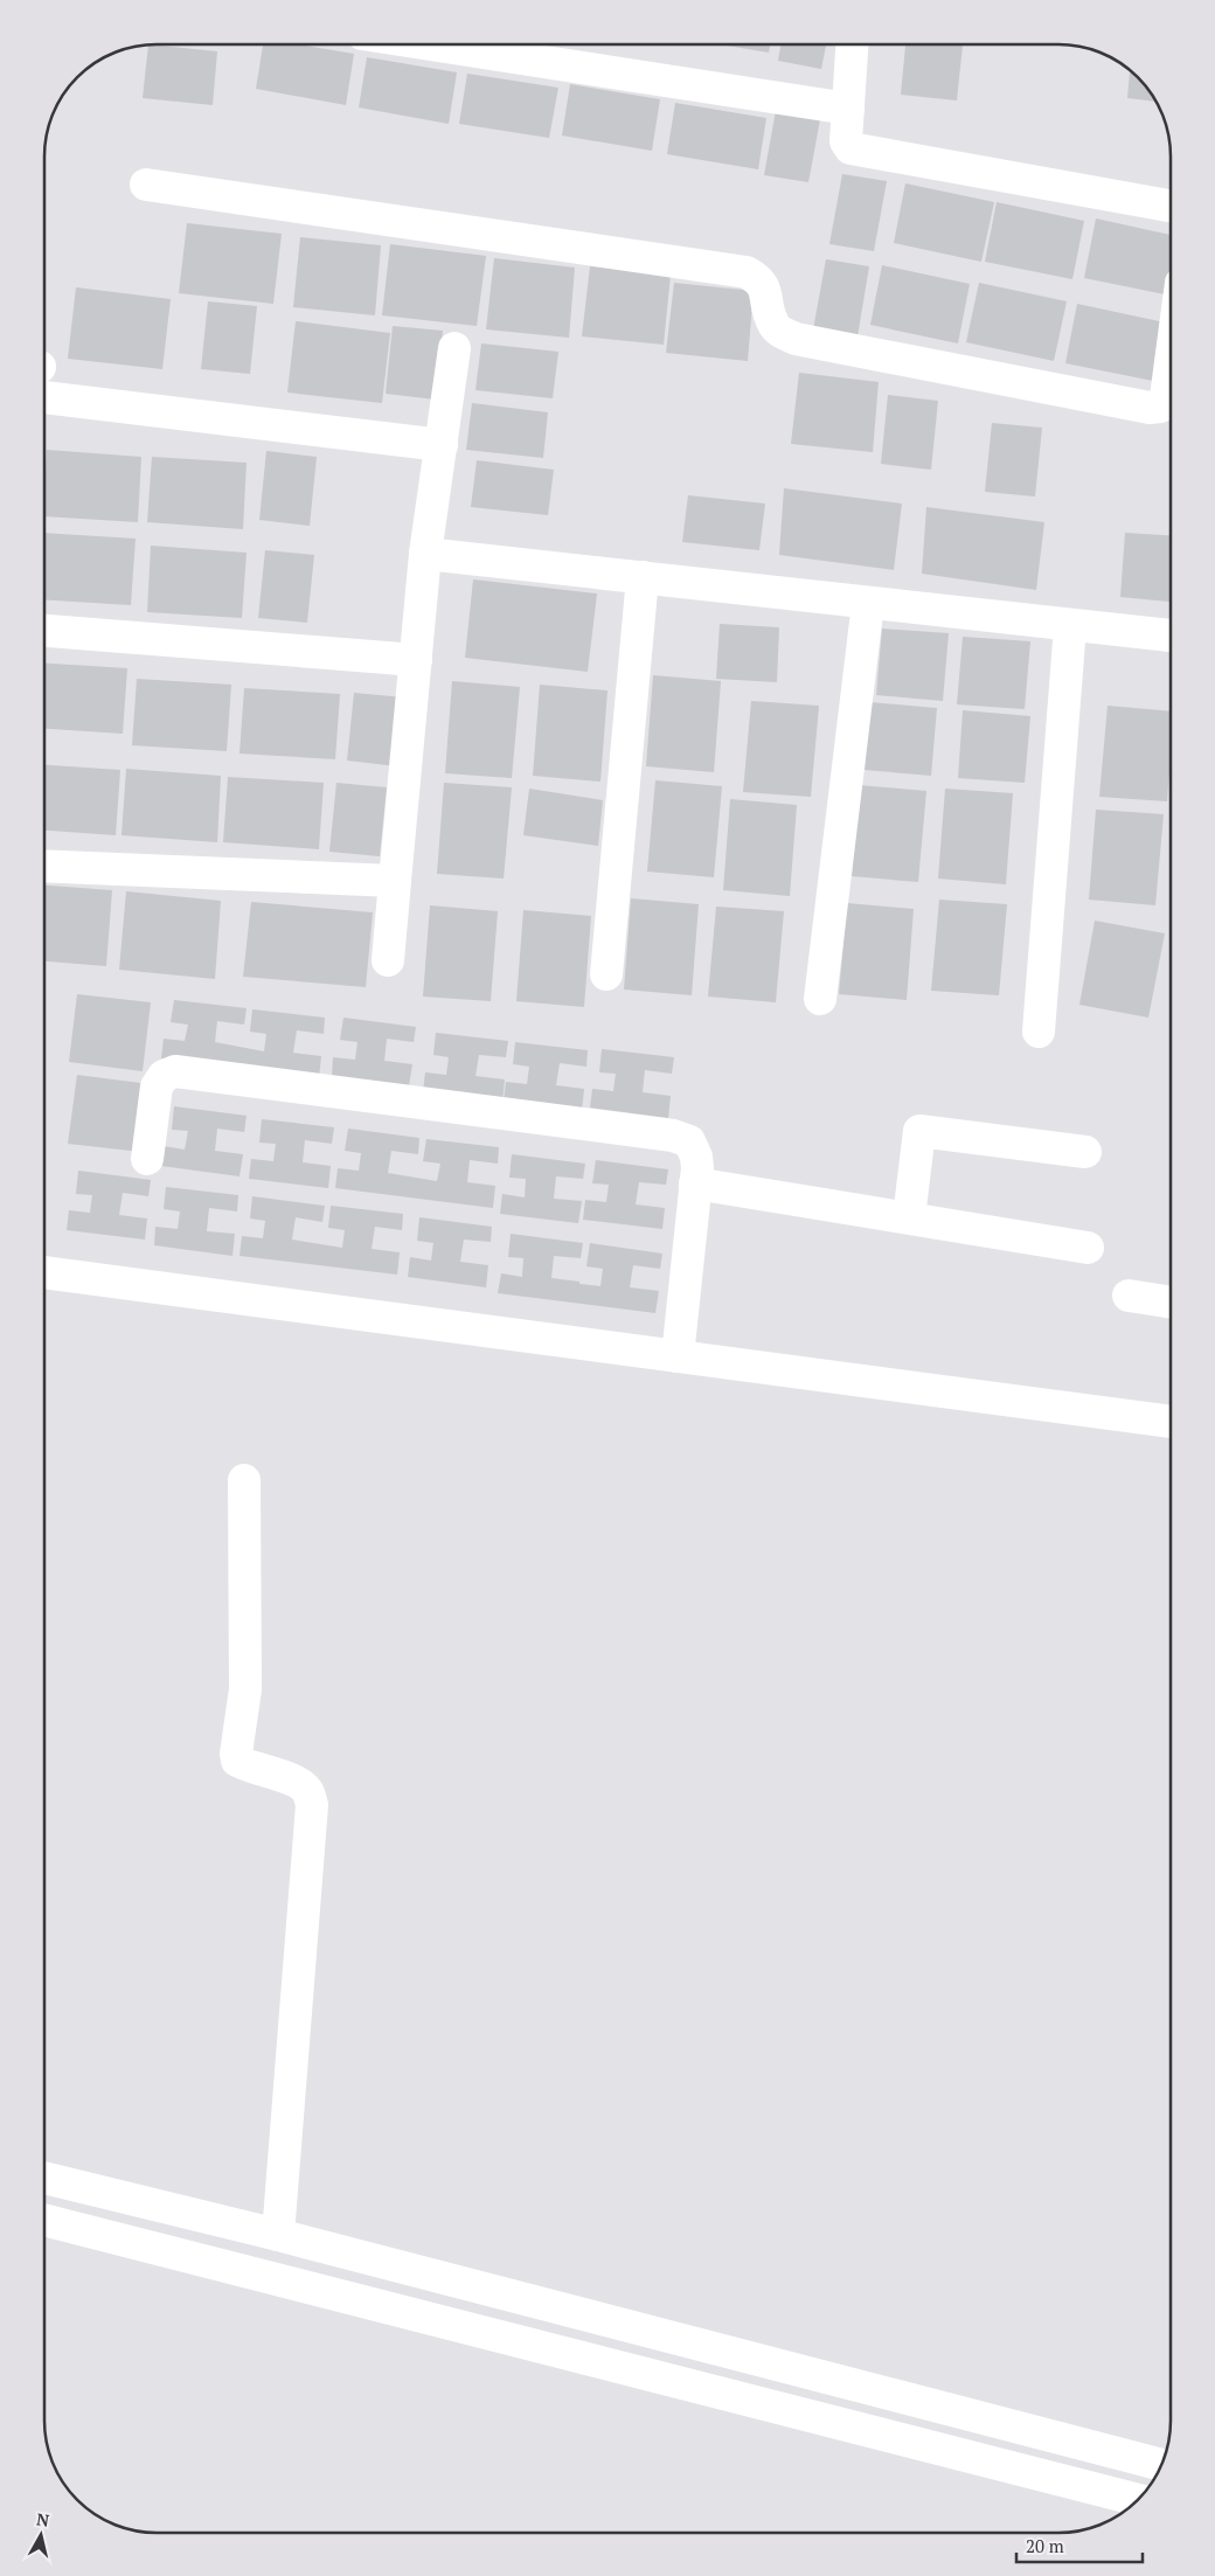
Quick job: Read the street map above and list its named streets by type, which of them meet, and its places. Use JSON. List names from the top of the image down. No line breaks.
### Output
{"scale_bar":"20 m","north":"top"}
